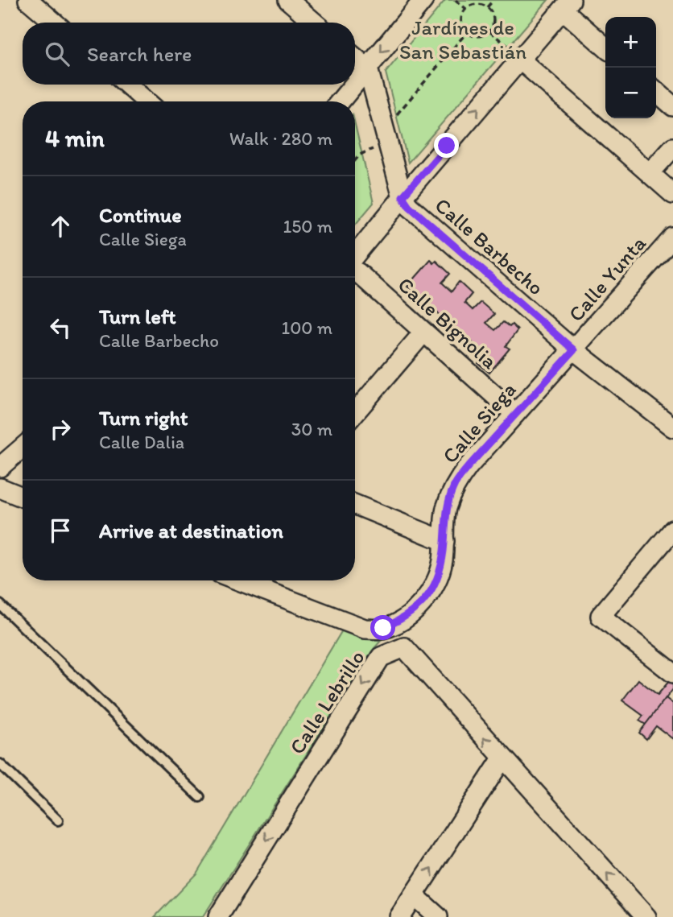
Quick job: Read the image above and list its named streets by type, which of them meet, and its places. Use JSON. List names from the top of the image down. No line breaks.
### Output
{"streets":{"street":["Calle Barbecho","Calle Yunta","Calle Bignolia","Calle Siega","Calle Lebrillo"]},"crossings":[["Calle Barbecho","Calle Yunta"],["Calle Barbecho","Calle Siega"],["Calle Yunta","Calle Siega"],["Calle Bignolia","Calle Siega"]],"parks":["Jardínes de San Sebastián"],"page":{"map_buttons":["+","−"],"search":"Search here","heading":["4 min","Walk · 280 m"],"list":[["Continue","Calle Siega","150 m"],["Turn left","Calle Barbecho","100 m"],["Turn right","Calle Dalia","30 m"],"Arrive at destination"]}}
